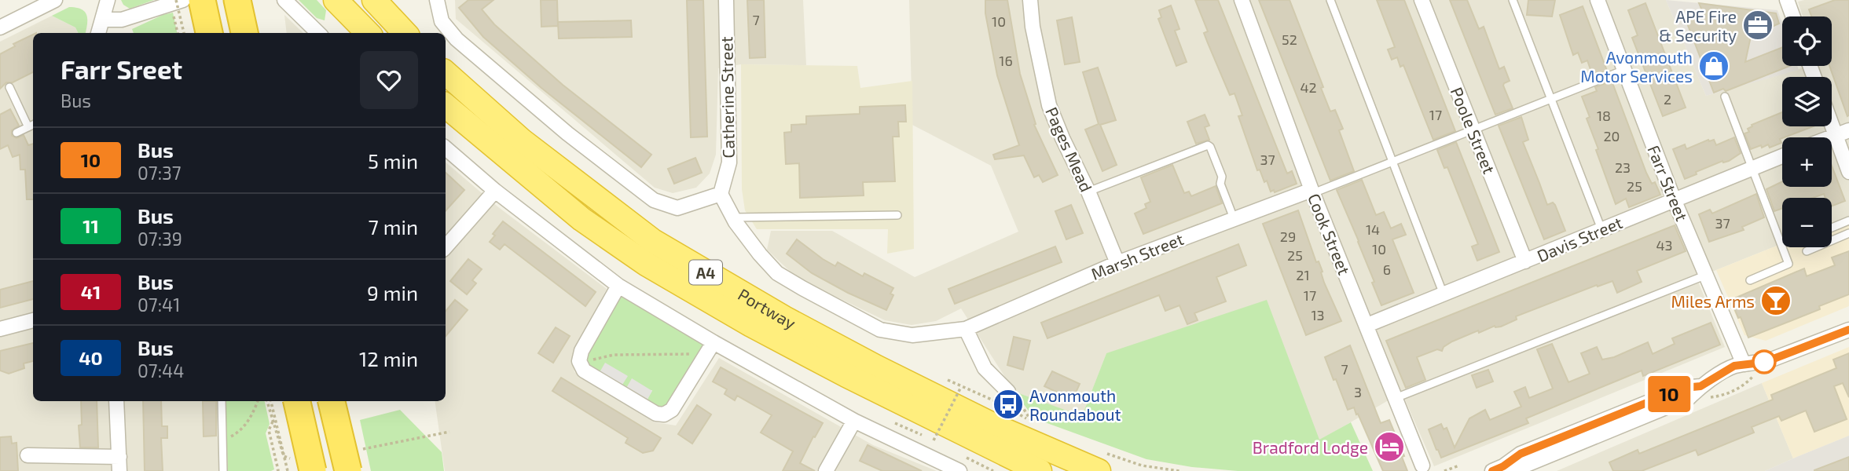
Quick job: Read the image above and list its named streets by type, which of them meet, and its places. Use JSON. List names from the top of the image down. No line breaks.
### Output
{"streets":{"highway":["A4","Portway"],"street":["Catherine Street","Poole Street","Pages Mead","Farr Street","Cook Street","Davis Street","Marsh Street"]},"crossings":[["Poole Street","Davis Street"],["Pages Mead","Marsh Street"],["Farr Street","Davis Street"],["Cook Street","Davis Street"],["Cook Street","Marsh Street"]],"places":{"office":["APE Fire & Security"],"shop":["Avonmouth Motor Services"],"bar":["Miles Arms"],"bus stop":["Avonmouth Roundabout"],"hotel":["Bradford Lodge"]},"lines":["bus line 10"],"house_numbers":["7","10","52","16","42","2","17","18","20","37","23","25","37","14","29","43","10","25","6","21","17","13","7","3"],"page":{"on_map":"10","map_buttons":["+","−"],"heading":["Farr Sreet","Bus"],"list":[{"mark":"10","name":"Bus","note":"07:37","value":"5 min"},{"mark":"11","name":"Bus","note":"07:39","value":"7 min"},{"mark":"41","name":"Bus","note":"07:41","value":"9 min"},{"mark":"40","name":"Bus","note":"07:44","value":"12 min"}]}}
